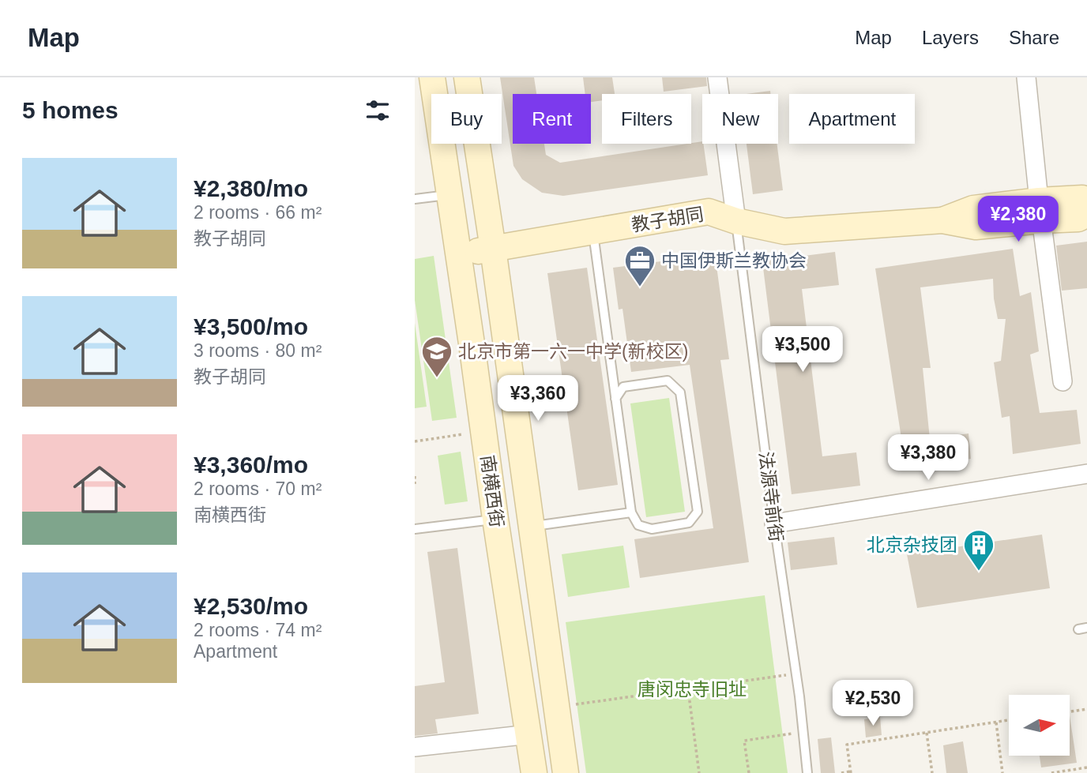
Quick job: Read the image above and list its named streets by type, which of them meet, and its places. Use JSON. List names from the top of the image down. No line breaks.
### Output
{"streets":{"main road":["教子胡同","南横西街"],"lane":["法源寺前街"]},"crossings":[["教子胡同","南横西街"],["教子胡同","法源寺前街"]],"parks":["唐闵忠寺旧址"],"places":{"office":["中国伊斯兰教协会"],"school or university":["北京市第一六一中学(新校区)"],"building":["北京杂技团"]},"north":"right","page":{"header":"Map","nav":["Map","Layers","Share"],"heading":"5 homes","chip":["Buy","Rent","Filters","New","Apartment"],"list":[{"name":"¥2,380/mo","note":"2 rooms · 66 m² · 教子胡同"},{"name":"¥3,500/mo","note":"3 rooms · 80 m² · 教子胡同"},{"name":"¥3,360/mo","note":"2 rooms · 70 m² · 南横西街"},{"name":"¥2,530/mo","note":"2 rooms · 74 m² · Apartment"}],"price":["¥2,380","¥3,500","¥3,360","¥3,380","¥2,530"]}}
